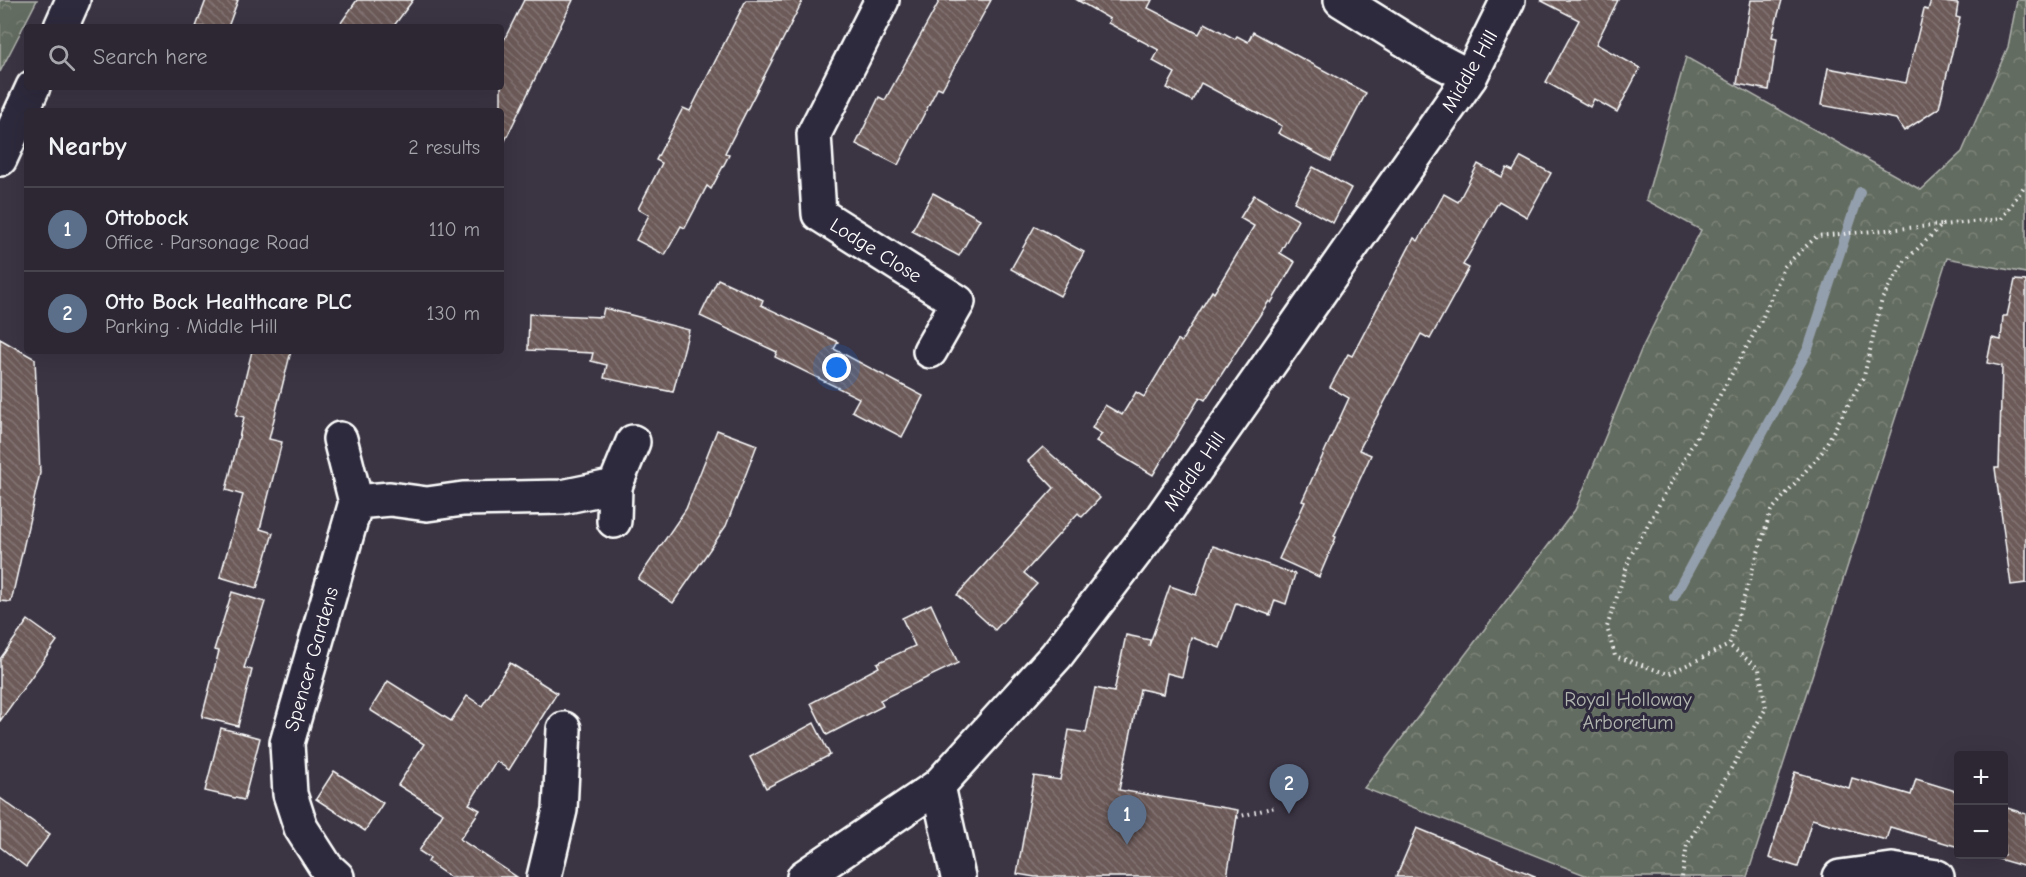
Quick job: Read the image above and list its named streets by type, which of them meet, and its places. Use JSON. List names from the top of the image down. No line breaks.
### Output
{"streets":{"street":["Middle Hill","Lodge Close","Spencer Gardens"]},"parks":["Royal Holloway Arboretum"],"page":{"search":"Search here","heading":["Nearby","2 results"],"list":[{"mark":"1","name":"Ottobock","note":"Office · Parsonage Road","value":"110 m"},{"mark":"2","name":"Otto Bock Healthcare PLC","note":"Parking · Middle Hill","value":"130 m"}],"map_buttons":["+","−"],"pins":["2","1"]}}
